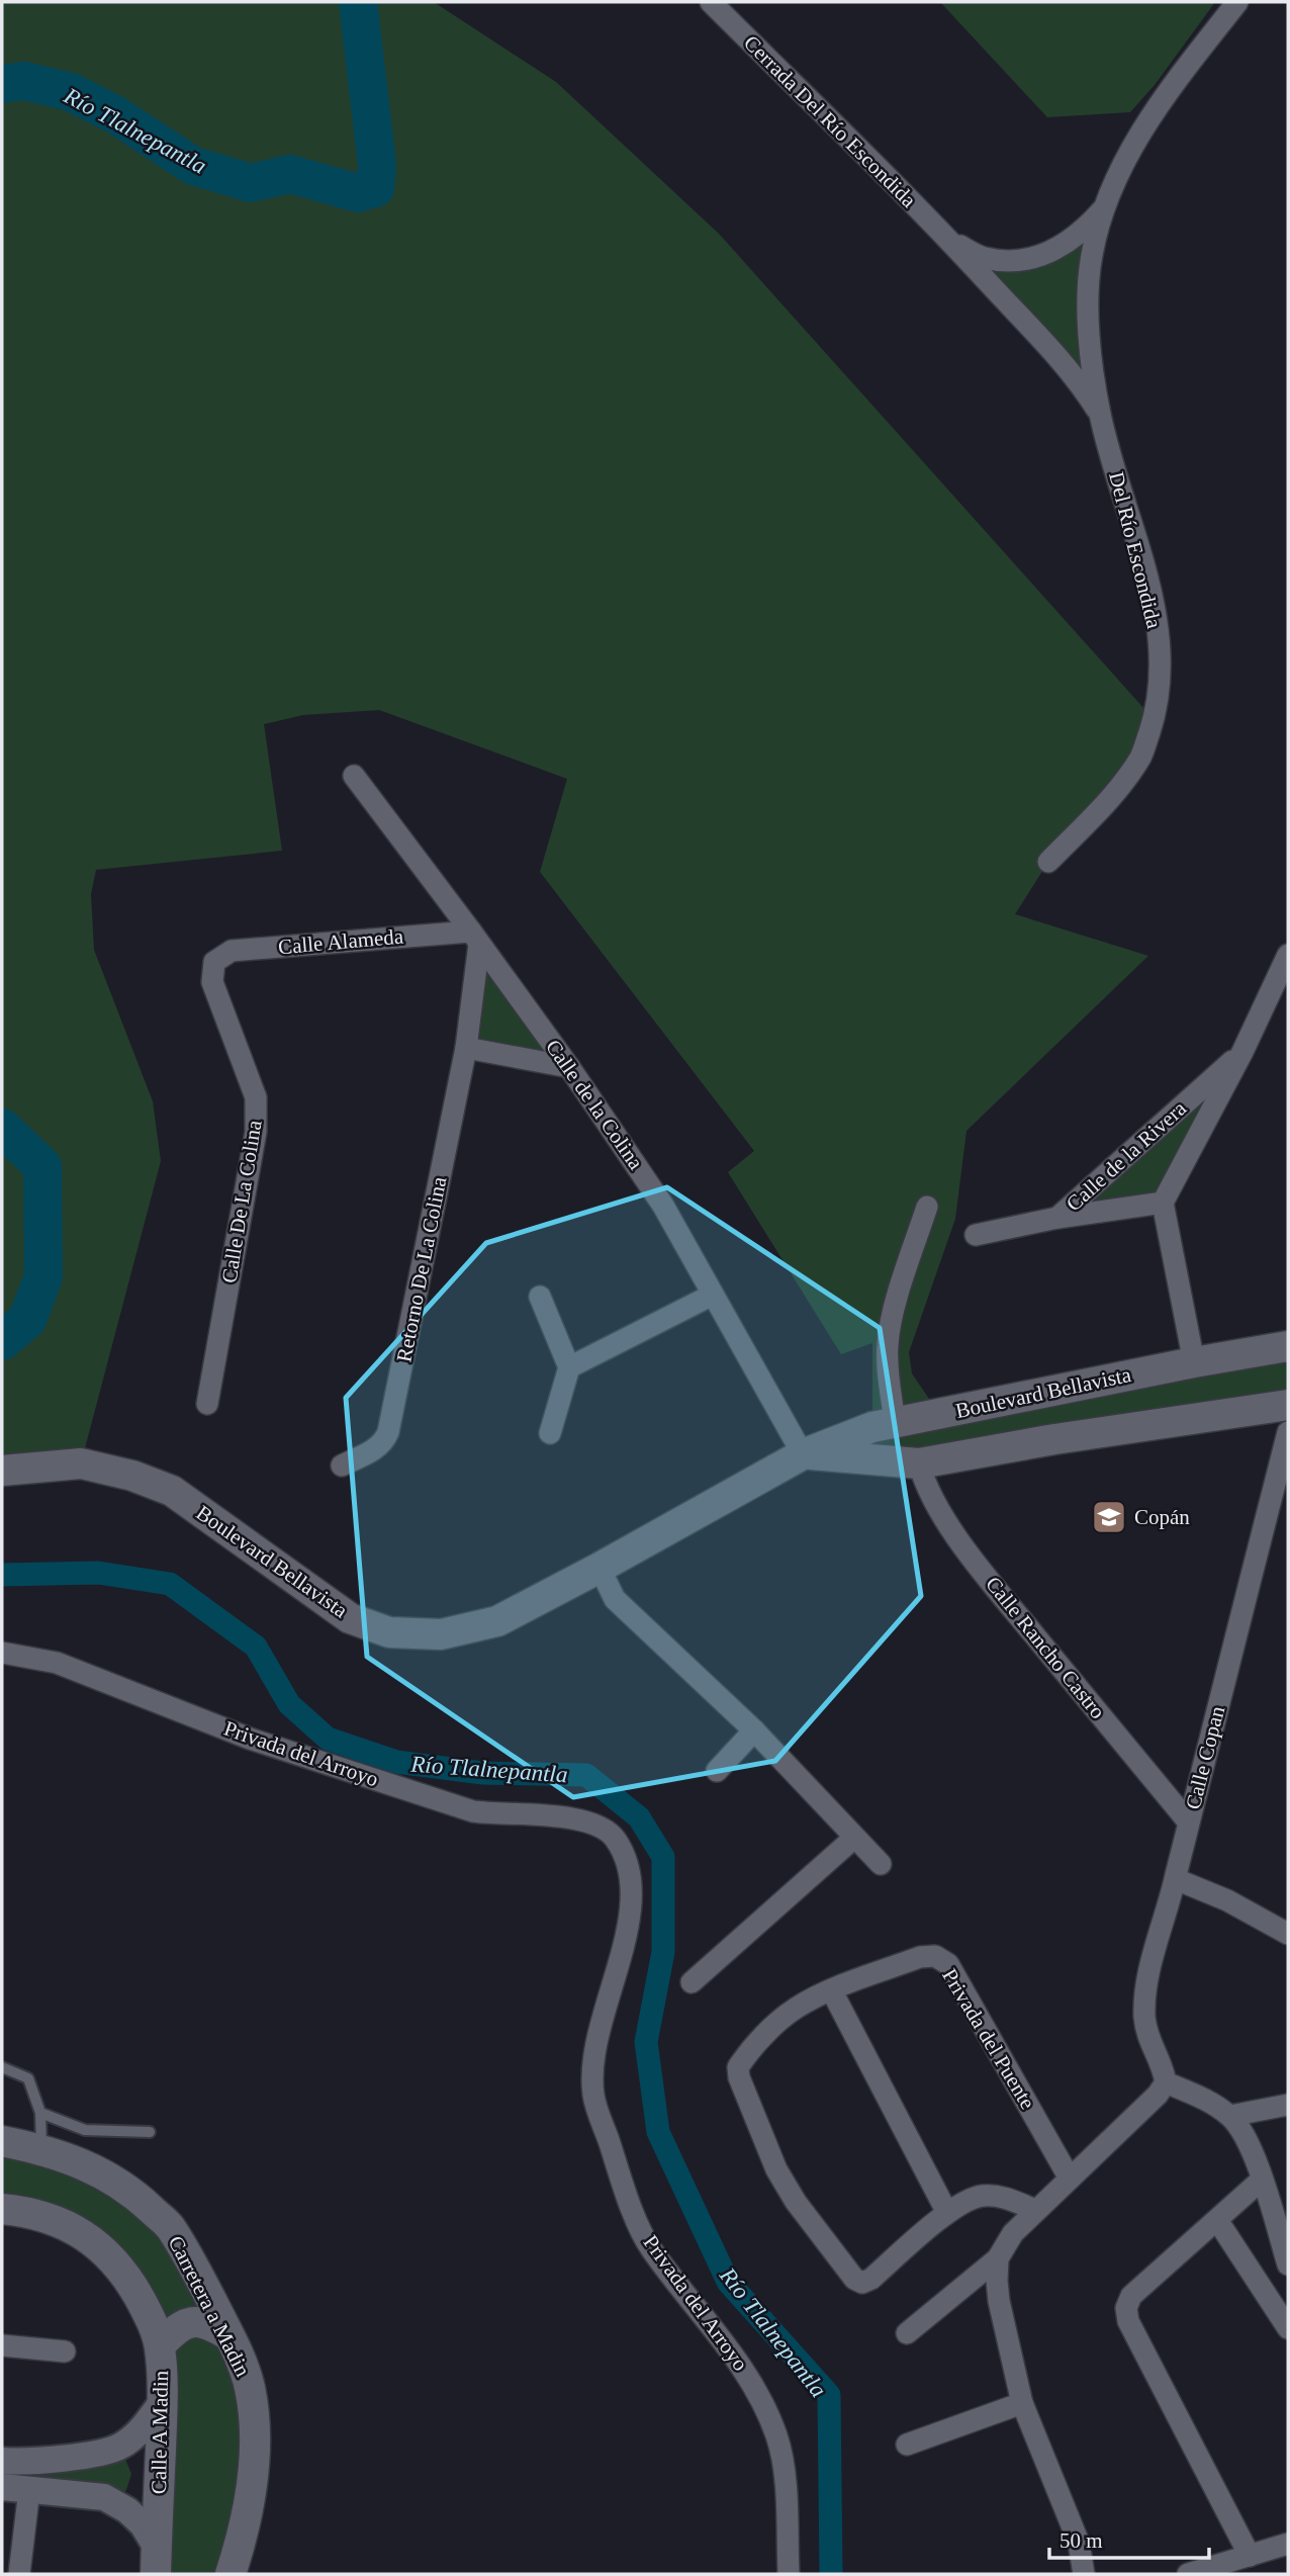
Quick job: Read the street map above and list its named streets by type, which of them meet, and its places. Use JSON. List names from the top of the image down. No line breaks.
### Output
{"streets":{"main road":["Boulevard Bellavista","Carretera a Madin","Calle A Madin"],"street":["Cerrada Del Río Escondida","Del Río Escondida","Calle Alameda","Calle de la Colina","Calle de la Rivera","Calle De La Colina","Retorno De La Colina","Calle Rancho Castro","Privada del Arroyo","Calle Copan","Privada del Puente"]},"crossings":[["Cerrada Del Río Escondida","Del Río Escondida"],["Calle Alameda","Calle de la Colina"],["Calle Alameda","Calle De La Colina"],["Calle Alameda","Retorno De La Colina"],["Calle de la Colina","Retorno De La Colina"],["Calle de la Colina","Boulevard Bellavista"],["Calle Rancho Castro","Calle Copan"]],"water":["Río Tlalnepantla"],"places":{"school or university":["Copán"]},"scale_bar":"50 m"}
